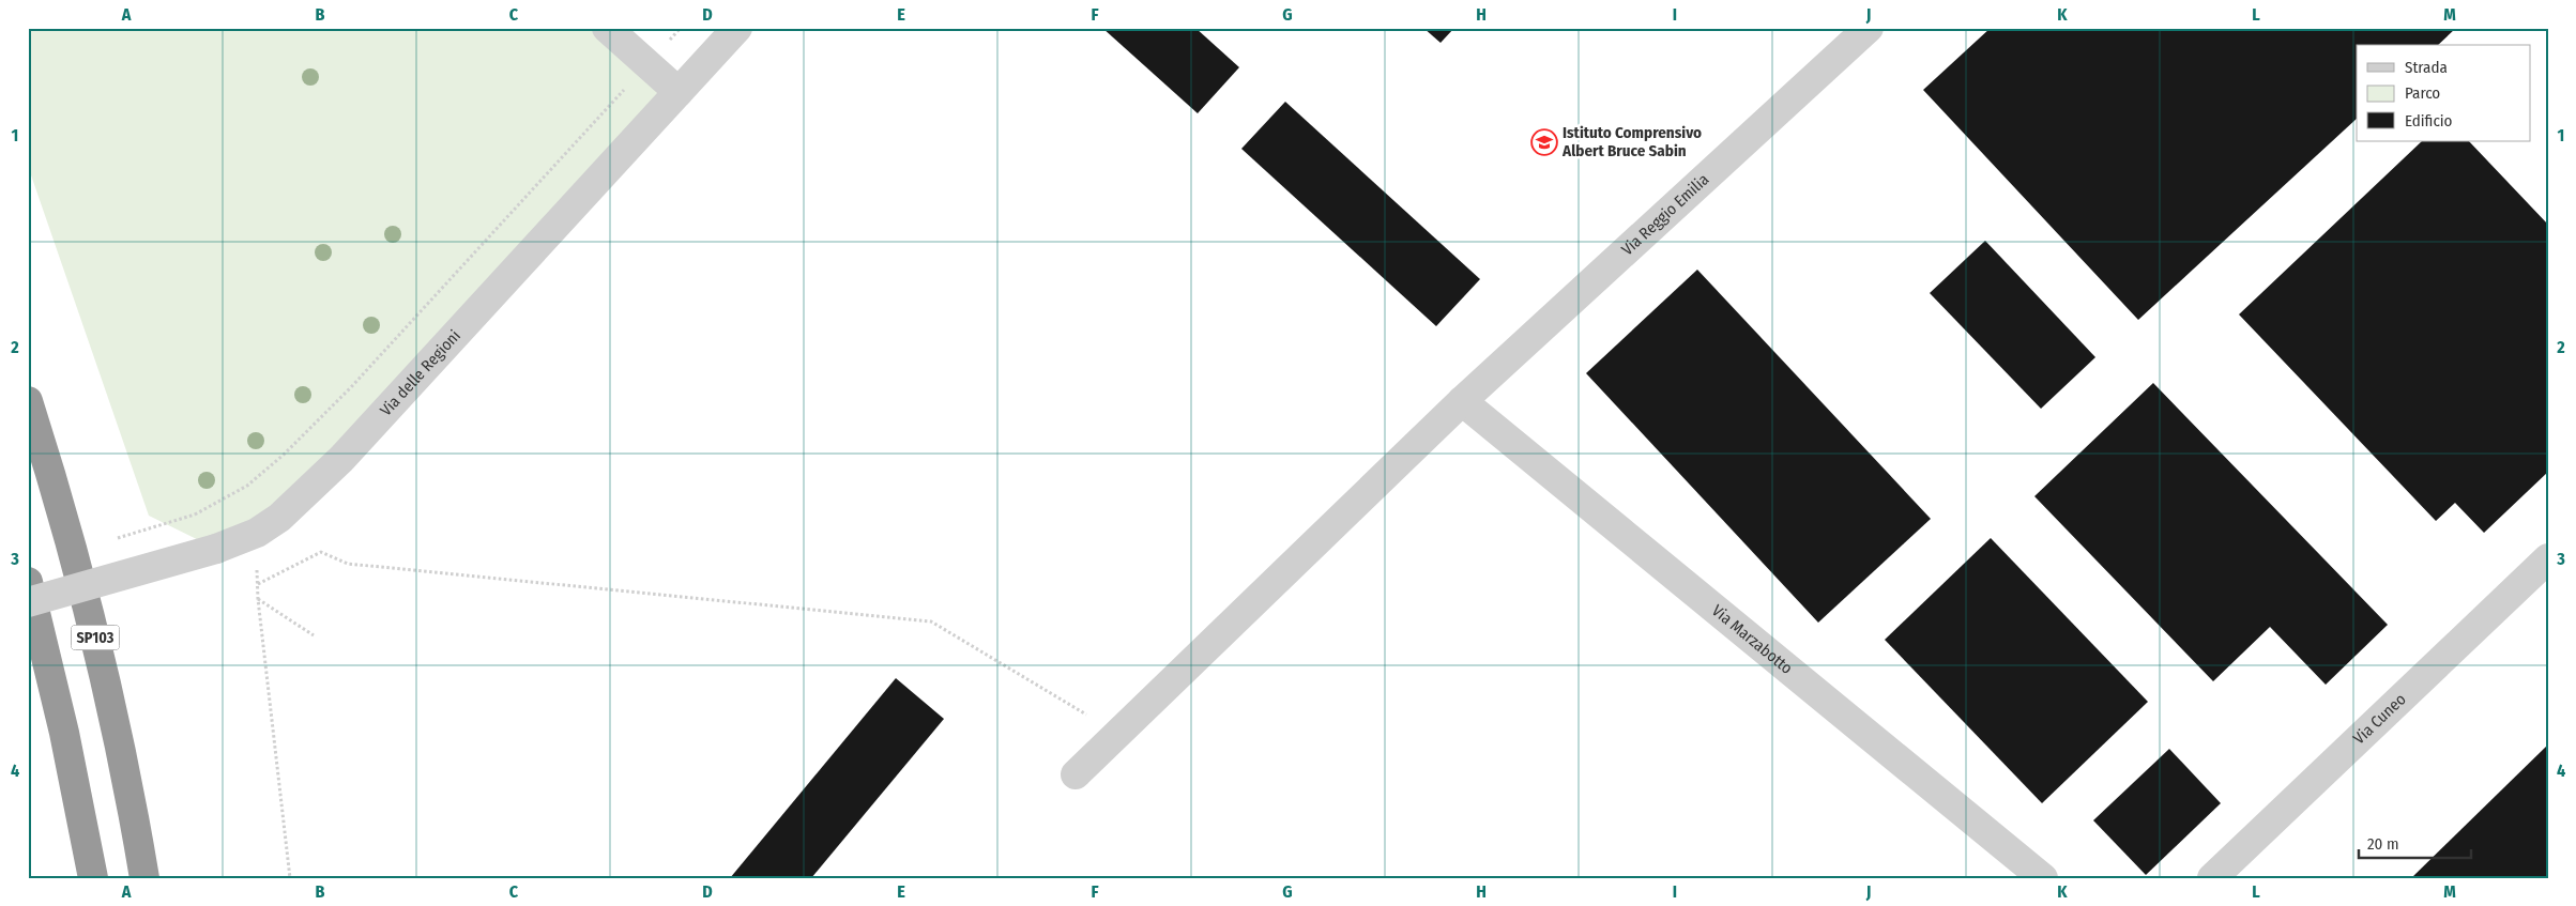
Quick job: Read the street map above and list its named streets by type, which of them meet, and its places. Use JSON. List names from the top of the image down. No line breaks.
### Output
{"streets":{"highway":["SP103"],"street":["Via Reggio Emilia","Via delle Regioni","Via Marzabotto","Via Cuneo"]},"crossings":[["Via Reggio Emilia","Via Marzabotto"]],"places":{"school or university":["Istituto Comprensivo Albert Bruce Sabin"]},"legend":["Strada","Parco","Edificio"],"scale_bar":"20 m","grid":{"columns":["A","B","C","D","E","F","G","H","I","J","K","L","M"],"rows":["1","2","3","4"]}}
